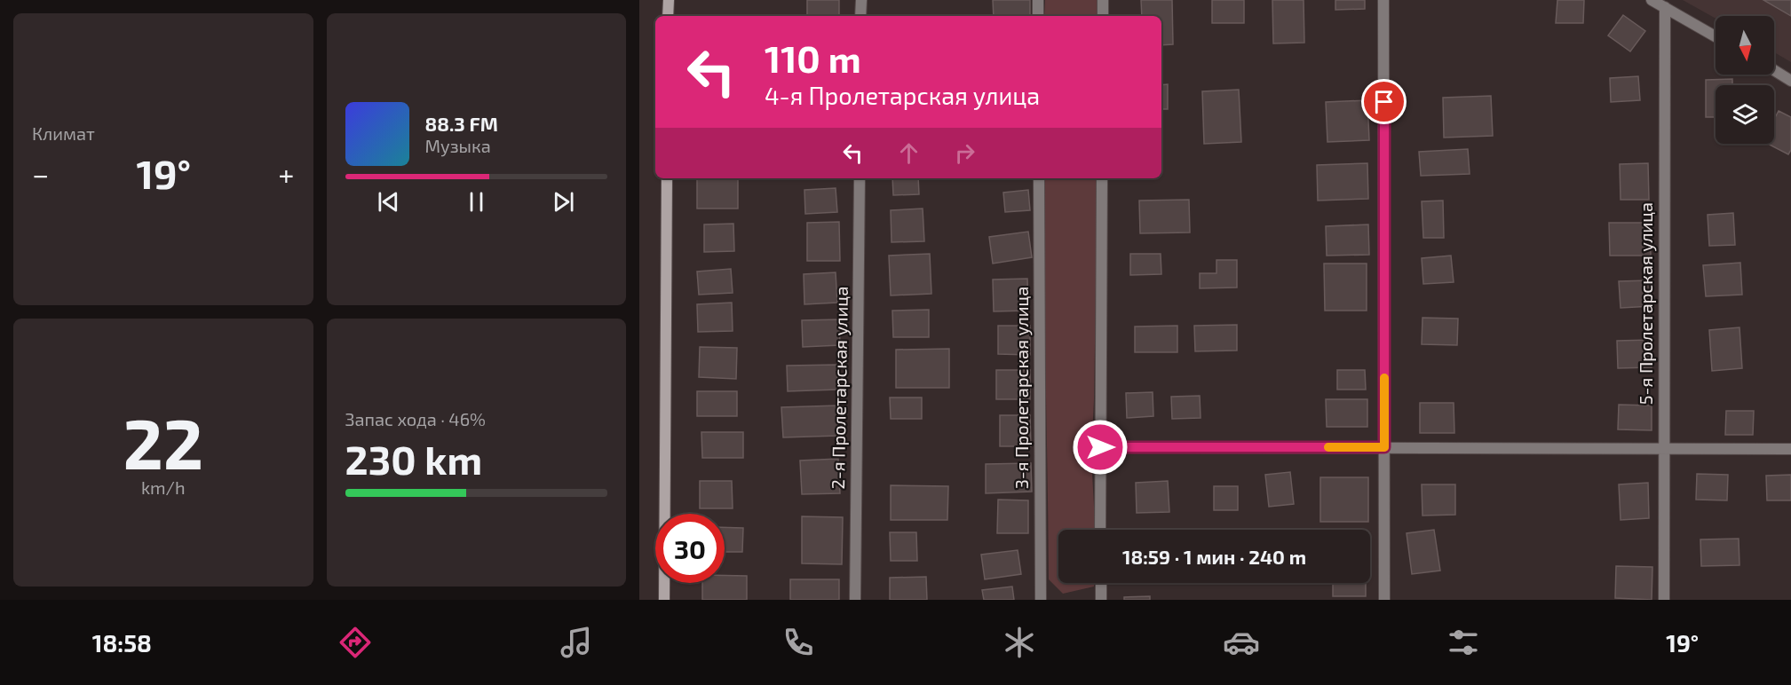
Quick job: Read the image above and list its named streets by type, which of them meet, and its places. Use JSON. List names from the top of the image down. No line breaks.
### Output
{"streets":{"street":["5-я Пролетарская улица","2-я Пролетарская улица","3-я Пролетарская улица"]},"north":"bottom","page":{"tile":["Климат",["22","km/h"],["Запас хода · 46%","230 km"]],"turn":["110 m","4-я Пролетарская улица"],"song":["88.3 FM","Музыка"],"heat":["−","19°","+"],"limit":"30","trip":"18:59 · 1 мин · 240 m","tabs":["18:58","19°"]}}
